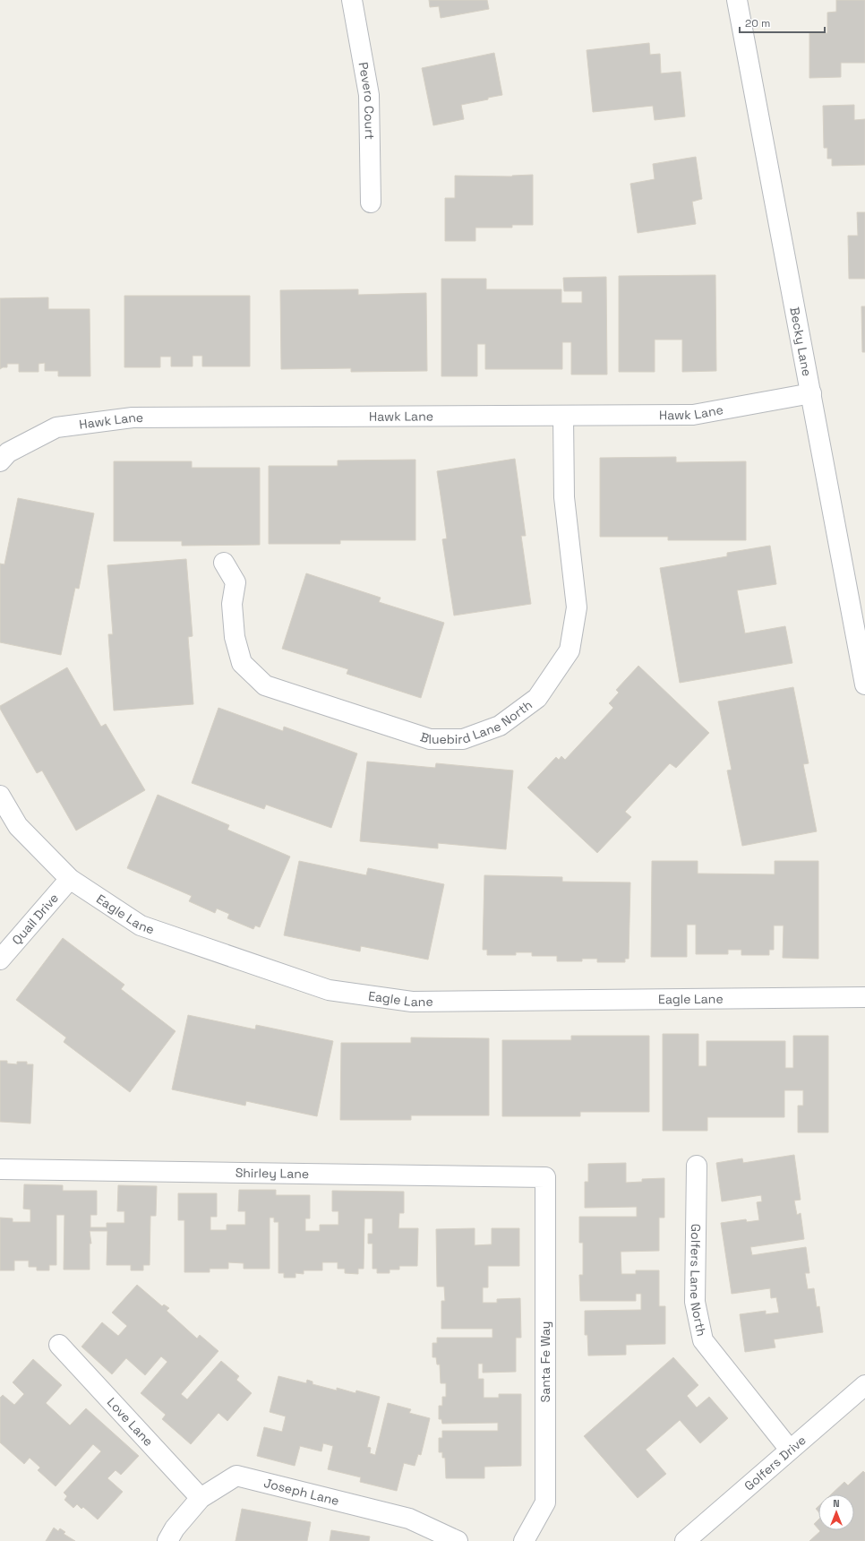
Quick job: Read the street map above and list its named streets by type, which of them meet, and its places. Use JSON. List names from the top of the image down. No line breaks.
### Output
{"streets":{"street":["Pevero Court","Becky Lane","Hawk Lane","Bluebird Lane North","Eagle Lane","Quail Drive","Shirley Lane","Golfers Lane North","Santa Fe Way","Love Lane","Golfers Drive","Joseph Lane"]},"crossings":[["Becky Lane","Hawk Lane"],["Hawk Lane","Bluebird Lane North"],["Eagle Lane","Quail Drive"],["Shirley Lane","Santa Fe Way"],["Golfers Lane North","Golfers Drive"],["Love Lane","Joseph Lane"]],"scale_bar":"20 m","north":"top"}
